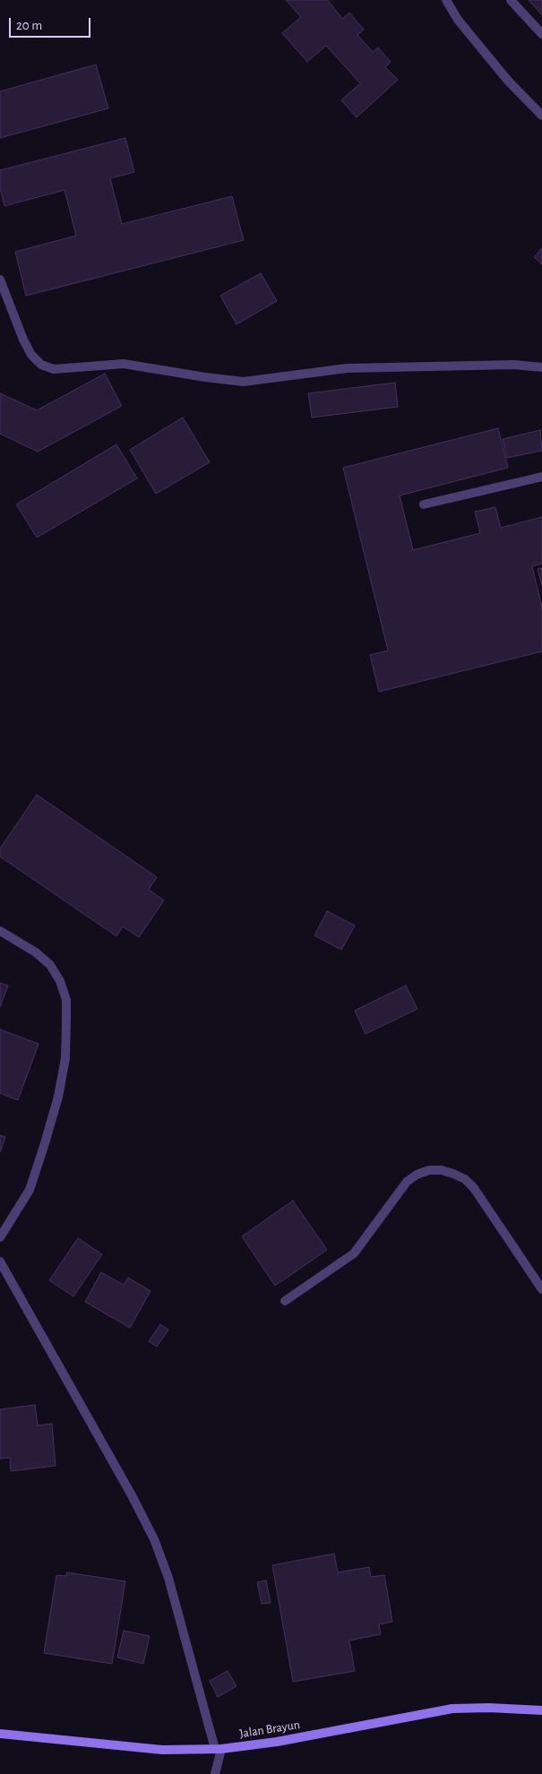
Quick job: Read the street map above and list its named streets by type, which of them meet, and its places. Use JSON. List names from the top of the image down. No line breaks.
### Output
{"streets":{"main road":["Jalan Brayun"]},"scale_bar":"20 m"}
